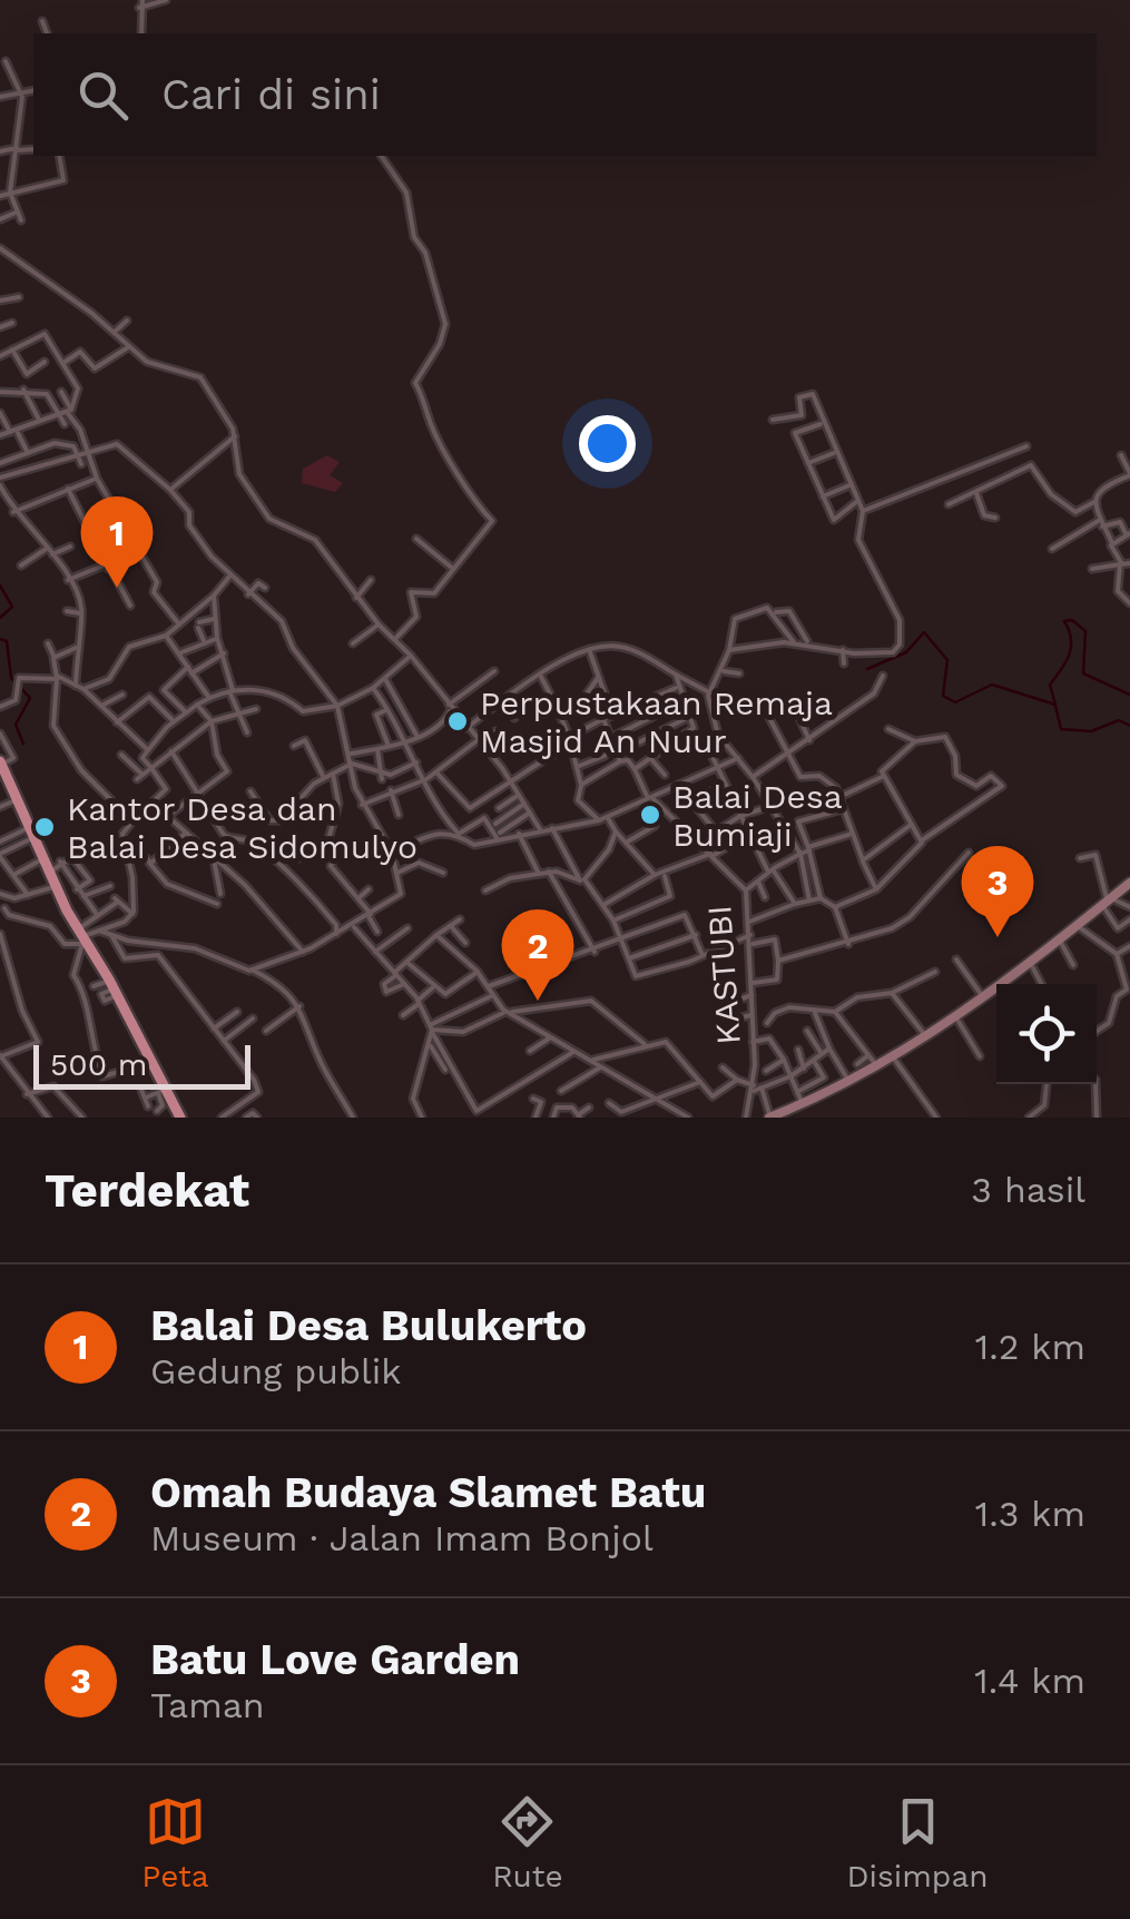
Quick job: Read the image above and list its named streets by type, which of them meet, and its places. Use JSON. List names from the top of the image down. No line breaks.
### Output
{"streets":{"street":["KASTUBI"]},"places":["Perpustakaan Remaja Masjid An Nuur","Balai Desa Bumiaji","Kantor Desa dan Balai Desa Sidomulyo"],"scale_bar":"500 m","page":{"search":"Cari di sini","pins":["1","3","2"],"scale":"500 m","heading":["Terdekat","3 hasil"],"list":[{"mark":"1","name":"Balai Desa Bulukerto","note":"Gedung publik","value":"1.2 km"},{"mark":"2","name":"Omah Budaya Slamet Batu","note":"Museum · Jalan Imam Bonjol","value":"1.3 km"},{"mark":"3","name":"Batu Love Garden","note":"Taman","value":"1.4 km"}],"nav":["Peta","Rute","Disimpan"]}}
